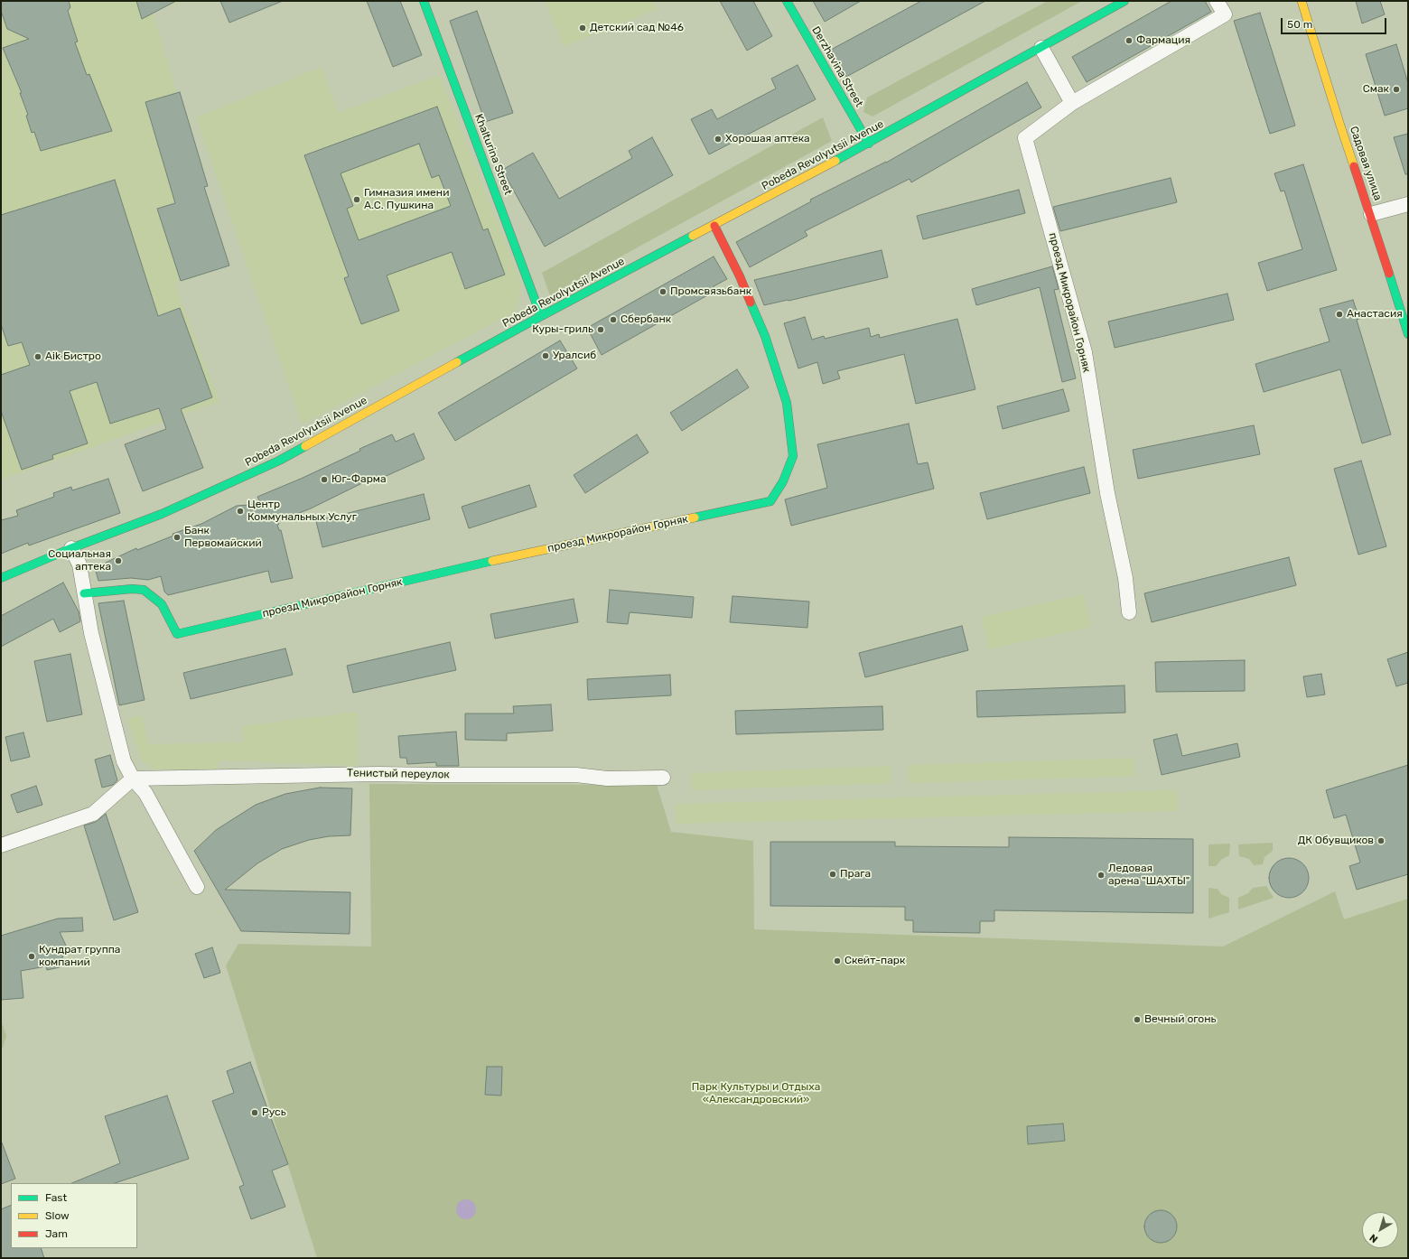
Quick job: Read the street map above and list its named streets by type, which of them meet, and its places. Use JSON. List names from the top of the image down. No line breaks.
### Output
{"streets":{"street":["Derzhavina Street","Khalturina Street","Pobeda Revolyutsii Avenue","Садовая улица","проезд Микрорайон Горняк","Тенистый переулок"]},"crossings":[["Derzhavina Street","Pobeda Revolyutsii Avenue"],["Khalturina Street","Pobeda Revolyutsii Avenue"],["Pobeda Revolyutsii Avenue","проезд Микрорайон Горняк"]],"parks":["Парк Культуры и Отдыха «Александровский»"],"places":["Детский сад №46","Фармация","Смак","Хорошая аптека","Гимназия имени А.С. Пушкина","Промсвязьбанк","Анастасия","Сбербанк","Куры-гриль","Уралсиб","Aik Бистро","Юг-Фарма","Центр Коммунальных Услуг","Банк Первомайский","Социальная аптека","ДК Обувщиков","Прага","Ледовая арена \"ШАХТЫ\"","Кундрат группа компаний","Скейт-парк","Вечный огонь","Русь"],"legend":["Fast","Slow","Jam"],"scale_bar":"50 m","north":"bottom left"}
